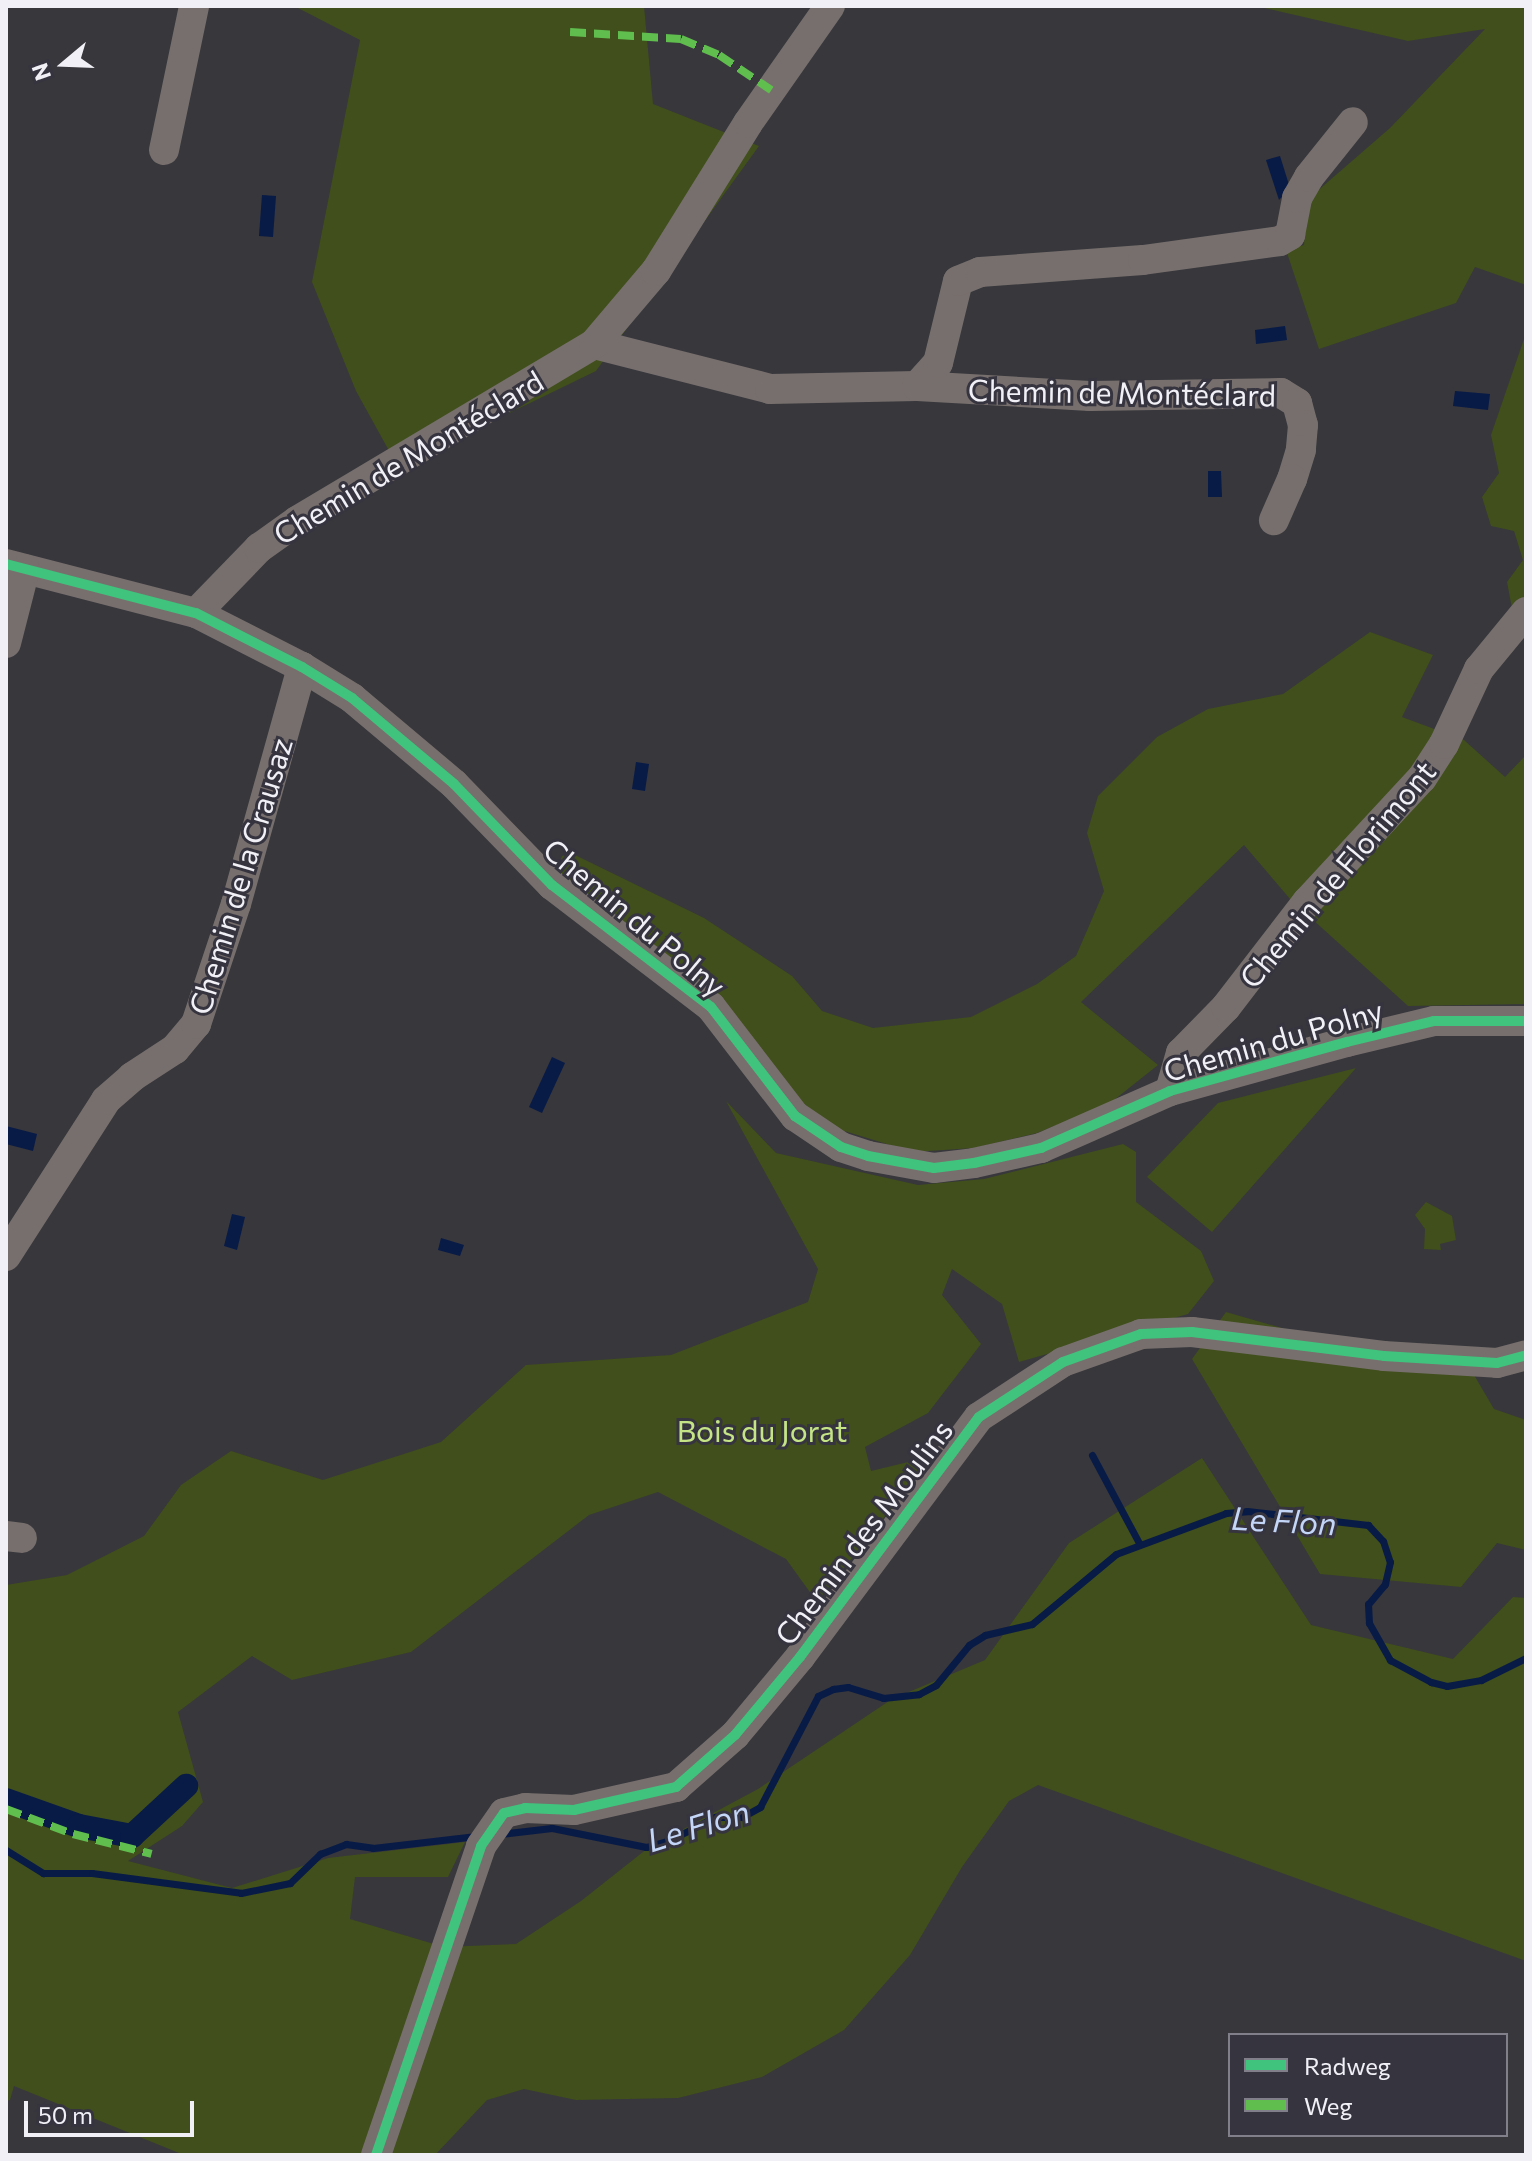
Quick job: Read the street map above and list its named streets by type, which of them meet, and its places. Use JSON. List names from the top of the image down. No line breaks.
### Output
{"streets":{"street":["Chemin de Montéclard","Chemin de Florimont","Chemin de la Crausaz","Chemin du Polny","Chemin des Moulins"]},"crossings":[["Chemin de Montéclard","Chemin du Polny"],["Chemin de Florimont","Chemin du Polny"],["Chemin de la Crausaz","Chemin du Polny"]],"water":["Le Flon"],"parks":["Bois du Jorat"],"legend":["Radweg","Weg"],"scale_bar":"50 m","north":"left"}
